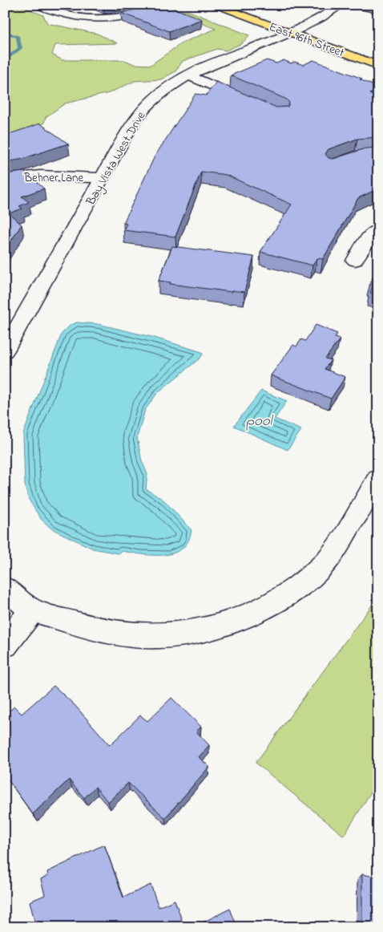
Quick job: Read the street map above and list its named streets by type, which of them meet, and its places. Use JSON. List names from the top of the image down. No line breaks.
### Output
{"streets":{"main road":["East 96th Street"],"street":["Bay Vista West Drive","Behner Lane"]},"crossings":[["East 96th Street","Bay Vista West Drive"],["Bay Vista West Drive","Behner Lane"]],"water":["pool"]}
